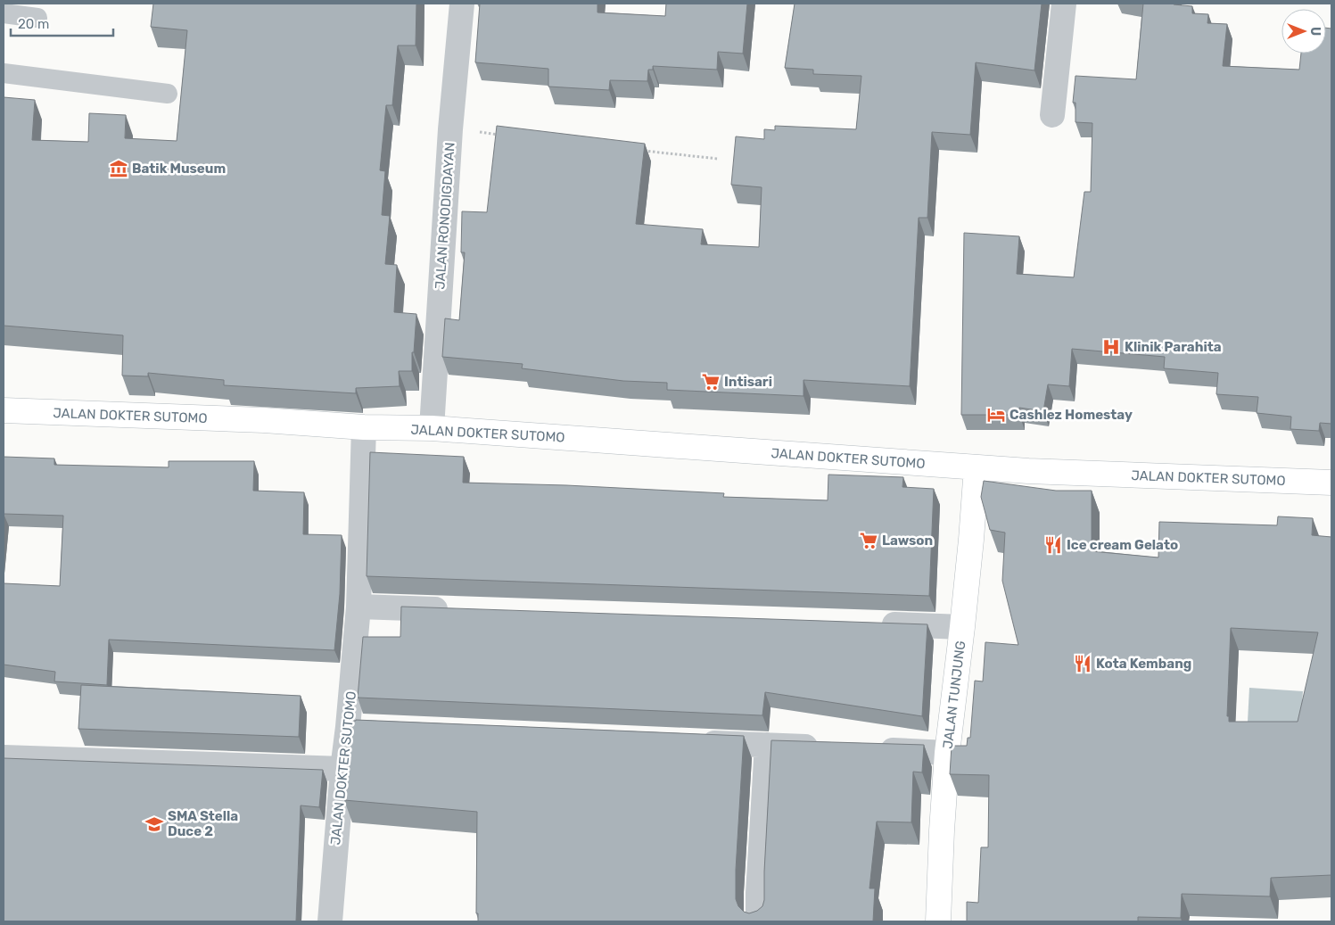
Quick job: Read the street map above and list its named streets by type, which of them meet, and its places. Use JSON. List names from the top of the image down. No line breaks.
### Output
{"streets":{"main road":["JALAN DOKTER SUTOMO","JALAN TUNJUNG"],"street":["JALAN RONODIGDAYAN"]},"crossings":[["JALAN RONODIGDAYAN","JALAN DOKTER SUTOMO"],["JALAN DOKTER SUTOMO","JALAN TUNJUNG"]],"places":{"museum":["Batik Museum"],"hospital":["Klinik Parahita"],"supermarket":["Intisari","Lawson"],"hotel":["Cashlez Homestay"],"restaurant":["Ice cream Gelato","Kota Kembang"],"school or university":["SMA Stella Duce 2"]},"scale_bar":"20 m","north":"right"}
